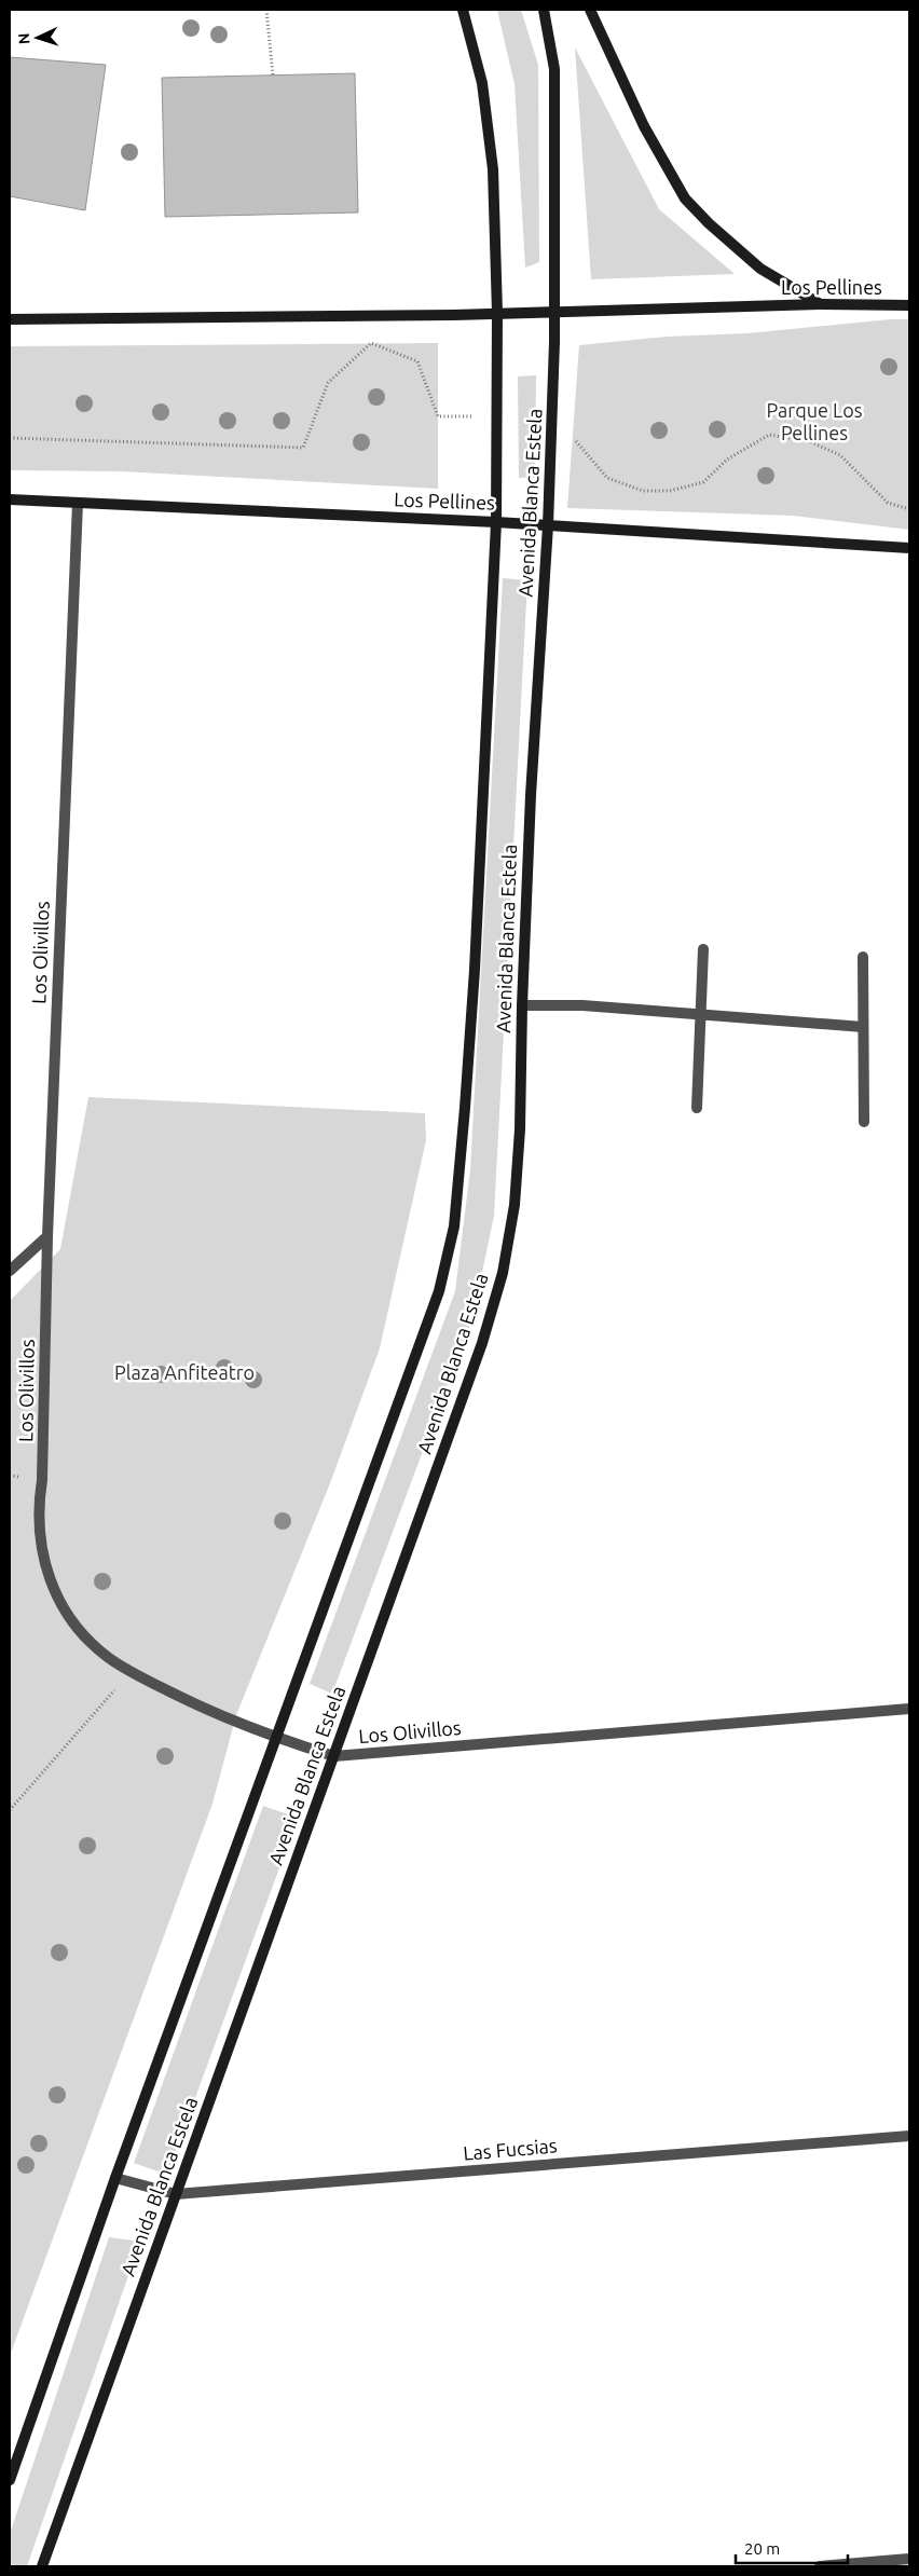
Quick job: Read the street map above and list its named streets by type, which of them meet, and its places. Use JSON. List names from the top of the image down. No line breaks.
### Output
{"streets":{"main road":["Los Pellines","Avenida Blanca Estela"],"street":["Los Olivillos","Las Fucsias"]},"crossings":[["Los Pellines","Avenida Blanca Estela"],["Los Pellines","Los Olivillos"],["Avenida Blanca Estela","Los Olivillos"],["Avenida Blanca Estela","Las Fucsias"]],"parks":["Parque Los Pellines","Plaza Anfiteatro"],"scale_bar":"20 m","north":"left"}
